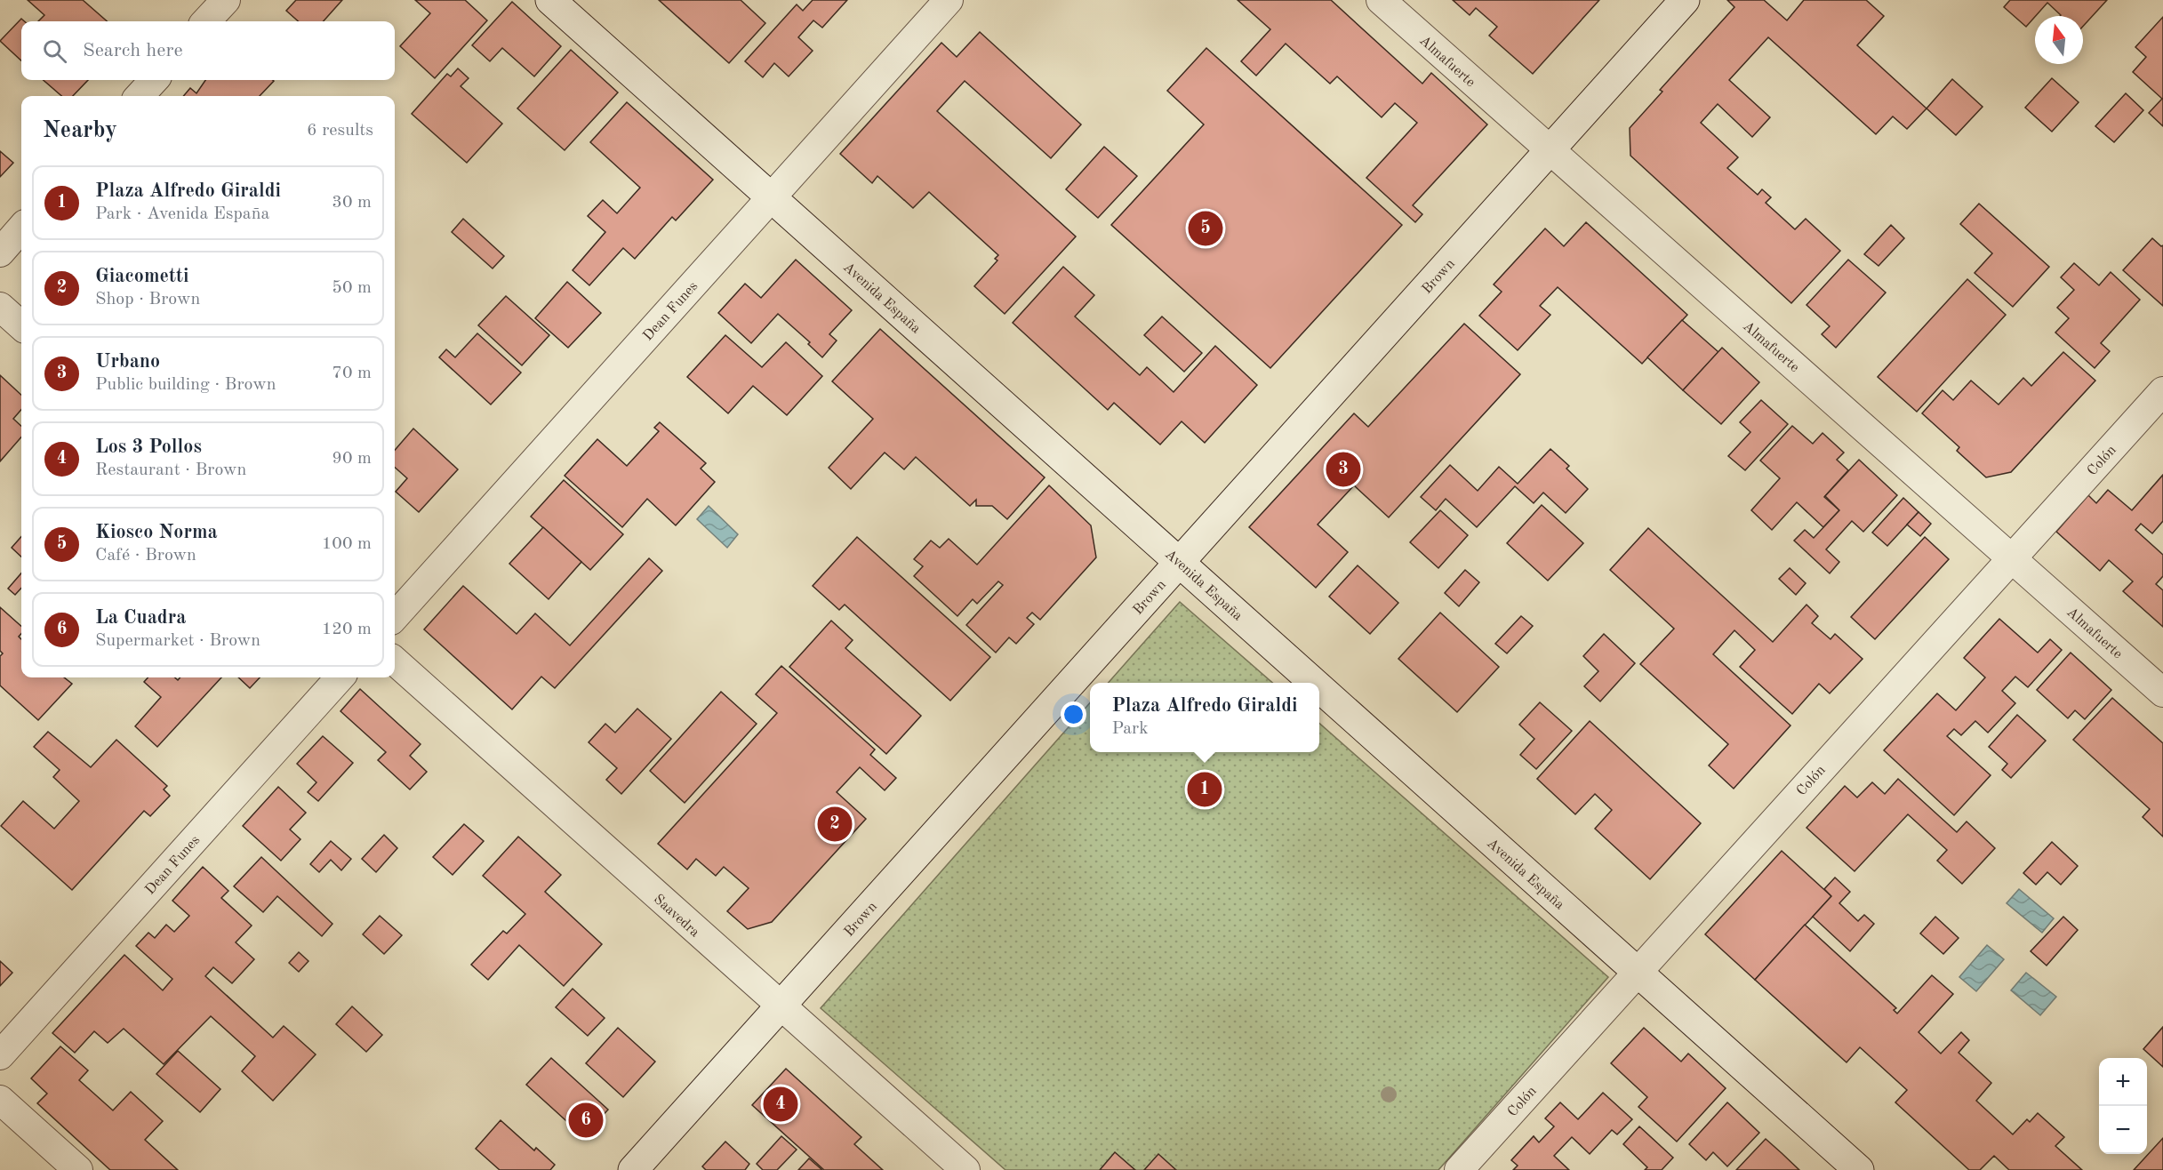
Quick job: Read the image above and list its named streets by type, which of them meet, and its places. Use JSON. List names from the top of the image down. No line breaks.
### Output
{"streets":{"main road":["Brown","Avenida España"],"street":["Almafuerte","Dean Funes","Colón","Saavedra"]},"crossings":[["Almafuerte","Brown"],["Almafuerte","Colón"],["Brown","Avenida España"],["Brown","Saavedra"],["Avenida España","Dean Funes"],["Avenida España","Colón"]],"north":"top","page":{"search":"Search here","heading":["Nearby","6 results"],"list":[{"mark":"1","name":"Plaza Alfredo Giraldi","note":"Park · Avenida España","value":"30 m"},{"mark":"2","name":"Giacometti","note":"Shop · Brown","value":"50 m"},{"mark":"3","name":"Urbano","note":"Public building · Brown","value":"70 m"},{"mark":"4","name":"Los 3 Pollos","note":"Restaurant · Brown","value":"90 m"},{"mark":"5","name":"Kiosco Norma","note":"Café · Brown","value":"100 m"},{"mark":"6","name":"La Cuadra","note":"Supermarket · Brown","value":"120 m"}],"pins":["5","3","1","2","4","6"],"popup":["Plaza Alfredo Giraldi","Park"],"map_buttons":["+","−"]}}
